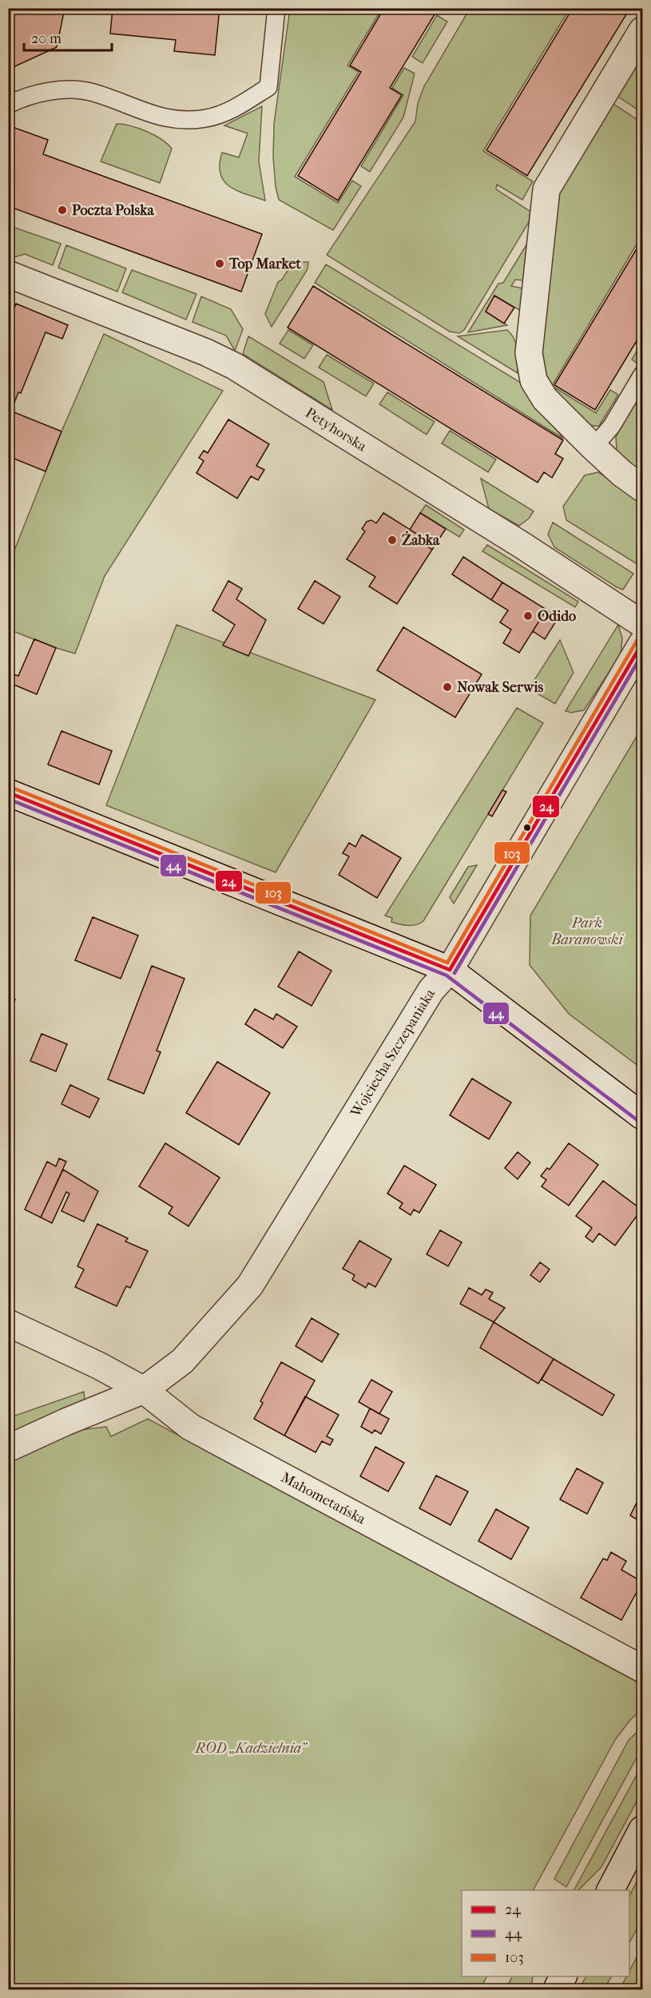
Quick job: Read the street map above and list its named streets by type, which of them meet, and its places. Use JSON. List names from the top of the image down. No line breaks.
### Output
{"streets":{"street":["Petyhorska","Wojciecha Szczepaniaka","Mahometańska"]},"crossings":[["Wojciecha Szczepaniaka","Mahometańska"]],"parks":["Park Baranowski","ROD „Kadzielnia”"],"places":["Poczta Polska","Top Market","Żabka","Odido","Nowak Serwis"],"lines":["transit line 103","transit line 24","transit line 44"],"legend":["24","44","103"],"scale_bar":"20 m"}
